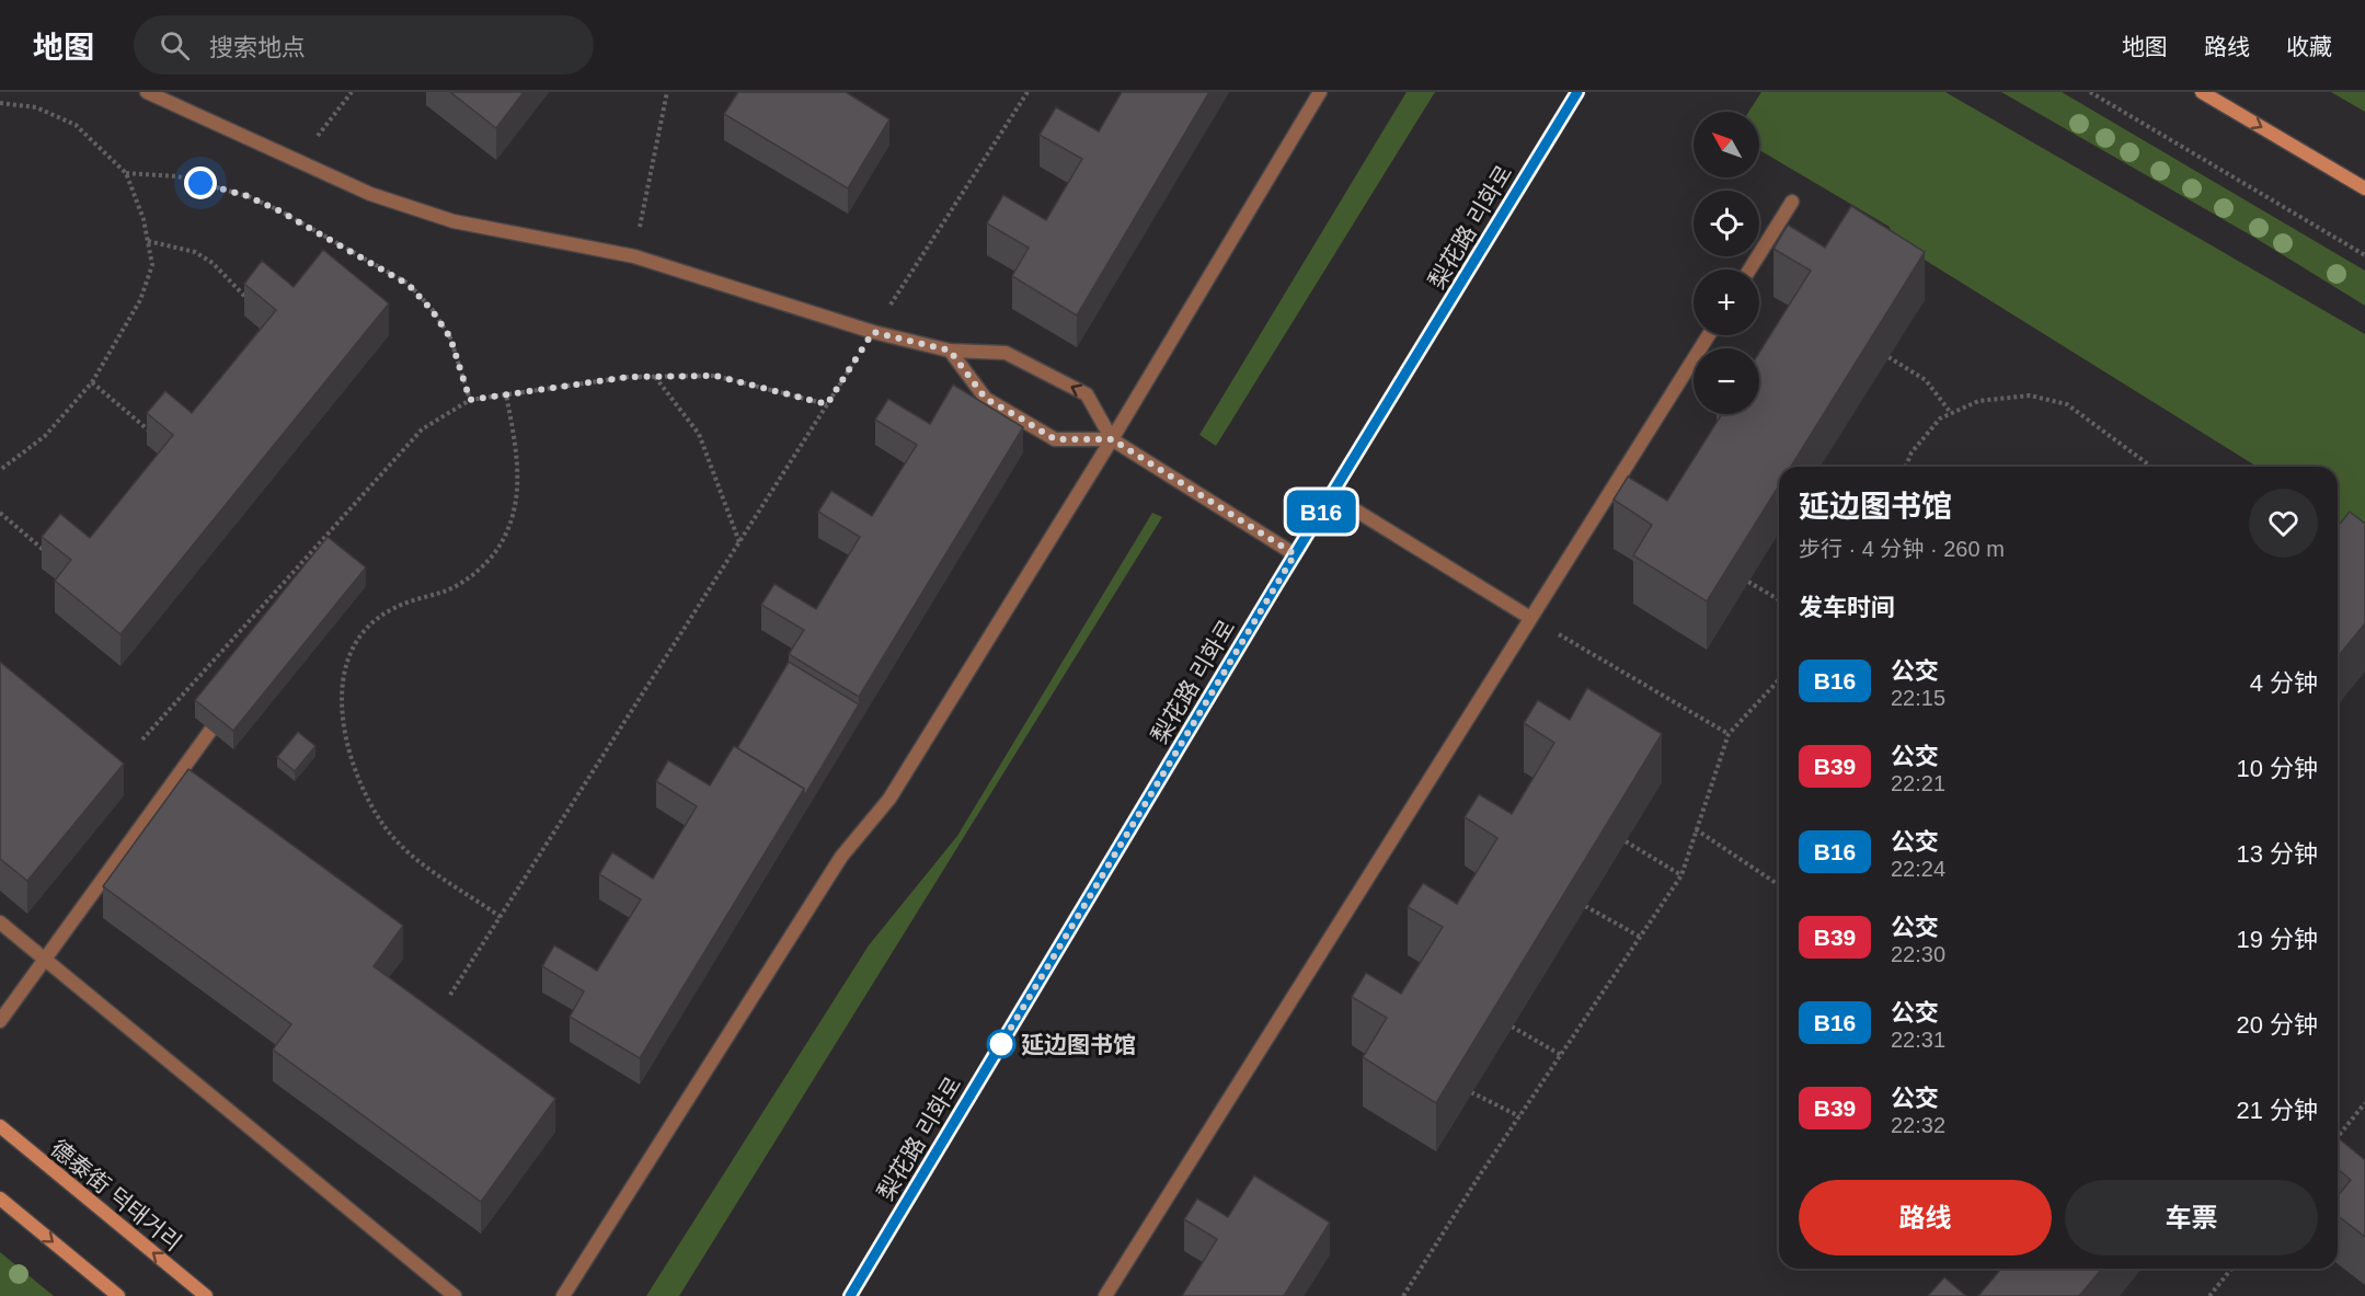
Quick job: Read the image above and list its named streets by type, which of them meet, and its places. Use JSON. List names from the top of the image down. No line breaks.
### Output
{"streets":{"street":["梨花路 리화로","德泰街 덕태거리"]},"places":["延边图书馆"],"lines":["bus line B16"],"north":"top left","page":{"header":"地图","search":"搜索地点","nav":["地图","路线","收藏"],"on_map":"B16","map_buttons":["+","−"],"heading":[["延边图书馆","步行 · 4 分钟 · 260 m"],"发车时间"],"list":[{"mark":"B16","name":"公交","note":"22:15","value":"4 分钟"},{"mark":"B39","name":"公交","note":"22:21","value":"10 分钟"},{"mark":"B16","name":"公交","note":"22:24","value":"13 分钟"},{"mark":"B39","name":"公交","note":"22:30","value":"19 分钟"},{"mark":"B16","name":"公交","note":"22:31","value":"20 分钟"},{"mark":"B39","name":"公交","note":"22:32","value":"21 分钟"}],"buttons":["路线","车票"]}}
